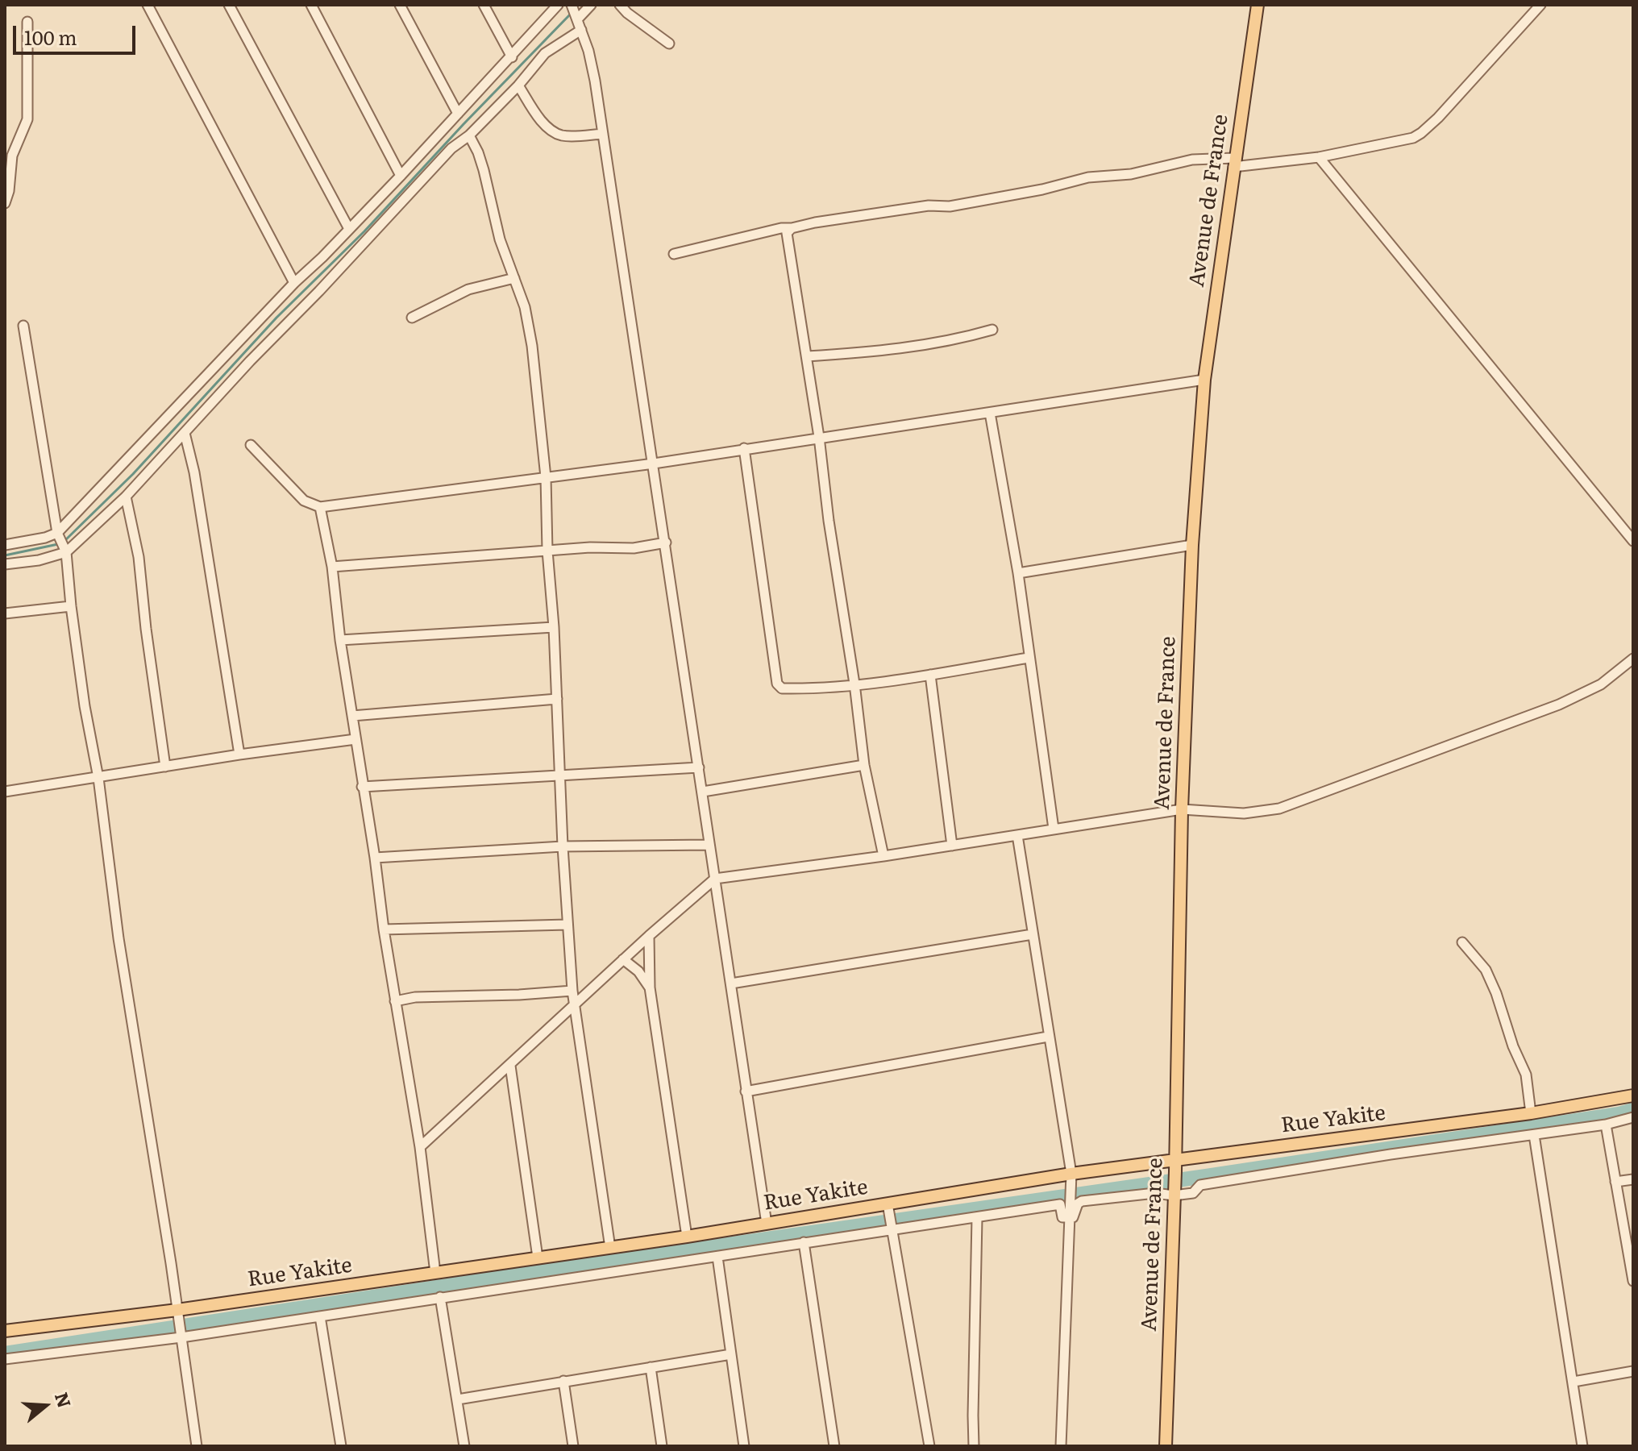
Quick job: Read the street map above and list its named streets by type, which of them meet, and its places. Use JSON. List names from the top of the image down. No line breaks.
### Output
{"streets":{"main road":["Avenue de France","Rue Yakite"]},"crossings":[["Avenue de France","Rue Yakite"]],"scale_bar":"100 m","north":"right"}
